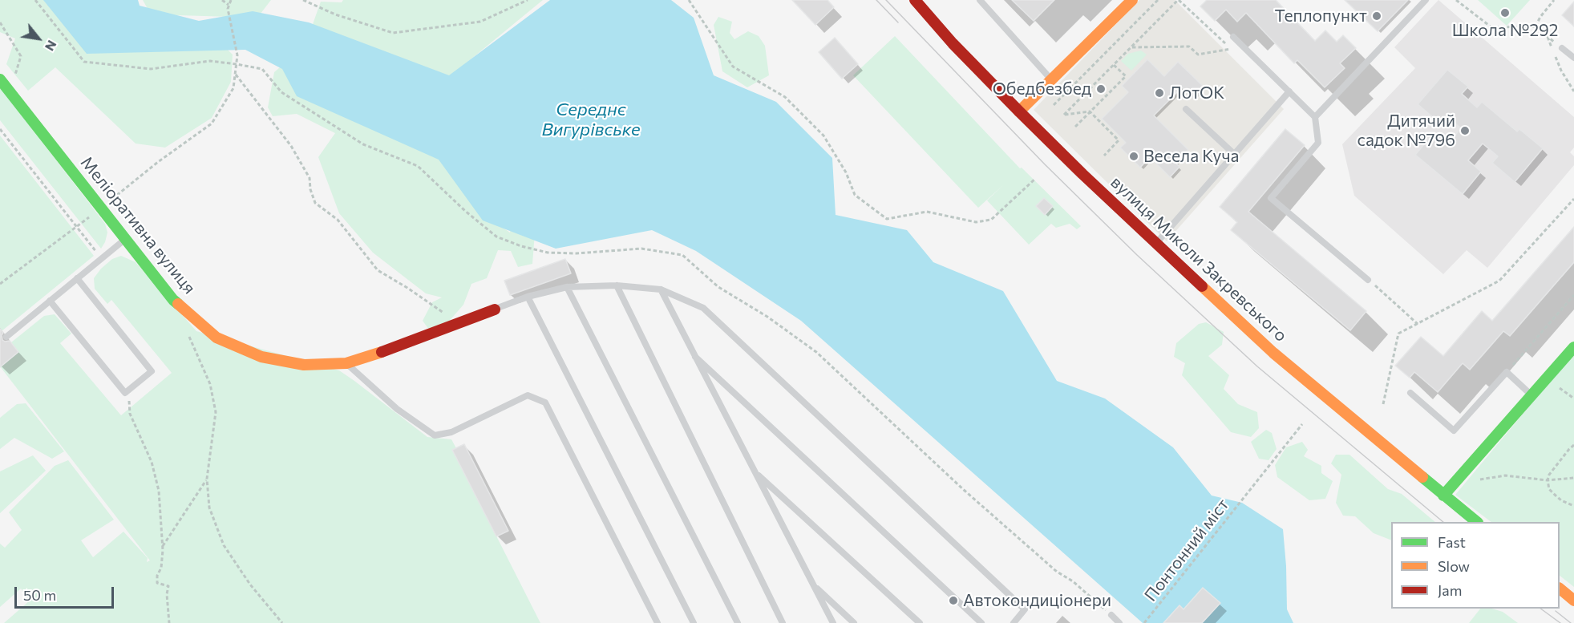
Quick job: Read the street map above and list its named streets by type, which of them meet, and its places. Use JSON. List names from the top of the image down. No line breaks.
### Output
{"streets":{"street":["Меліоративна вулиця","вулиця Миколи Закревського"],"path":["Понтонний міст"]},"water":["Середнє Вигурівське"],"places":["Школа №292","Теплопункт","Обедбезбед","ЛотОК","Дитячий садок №796","Весела Куча","Автокондиціонери"],"legend":["Fast","Slow","Jam"],"scale_bar":"50 m","north":"bottom right"}
